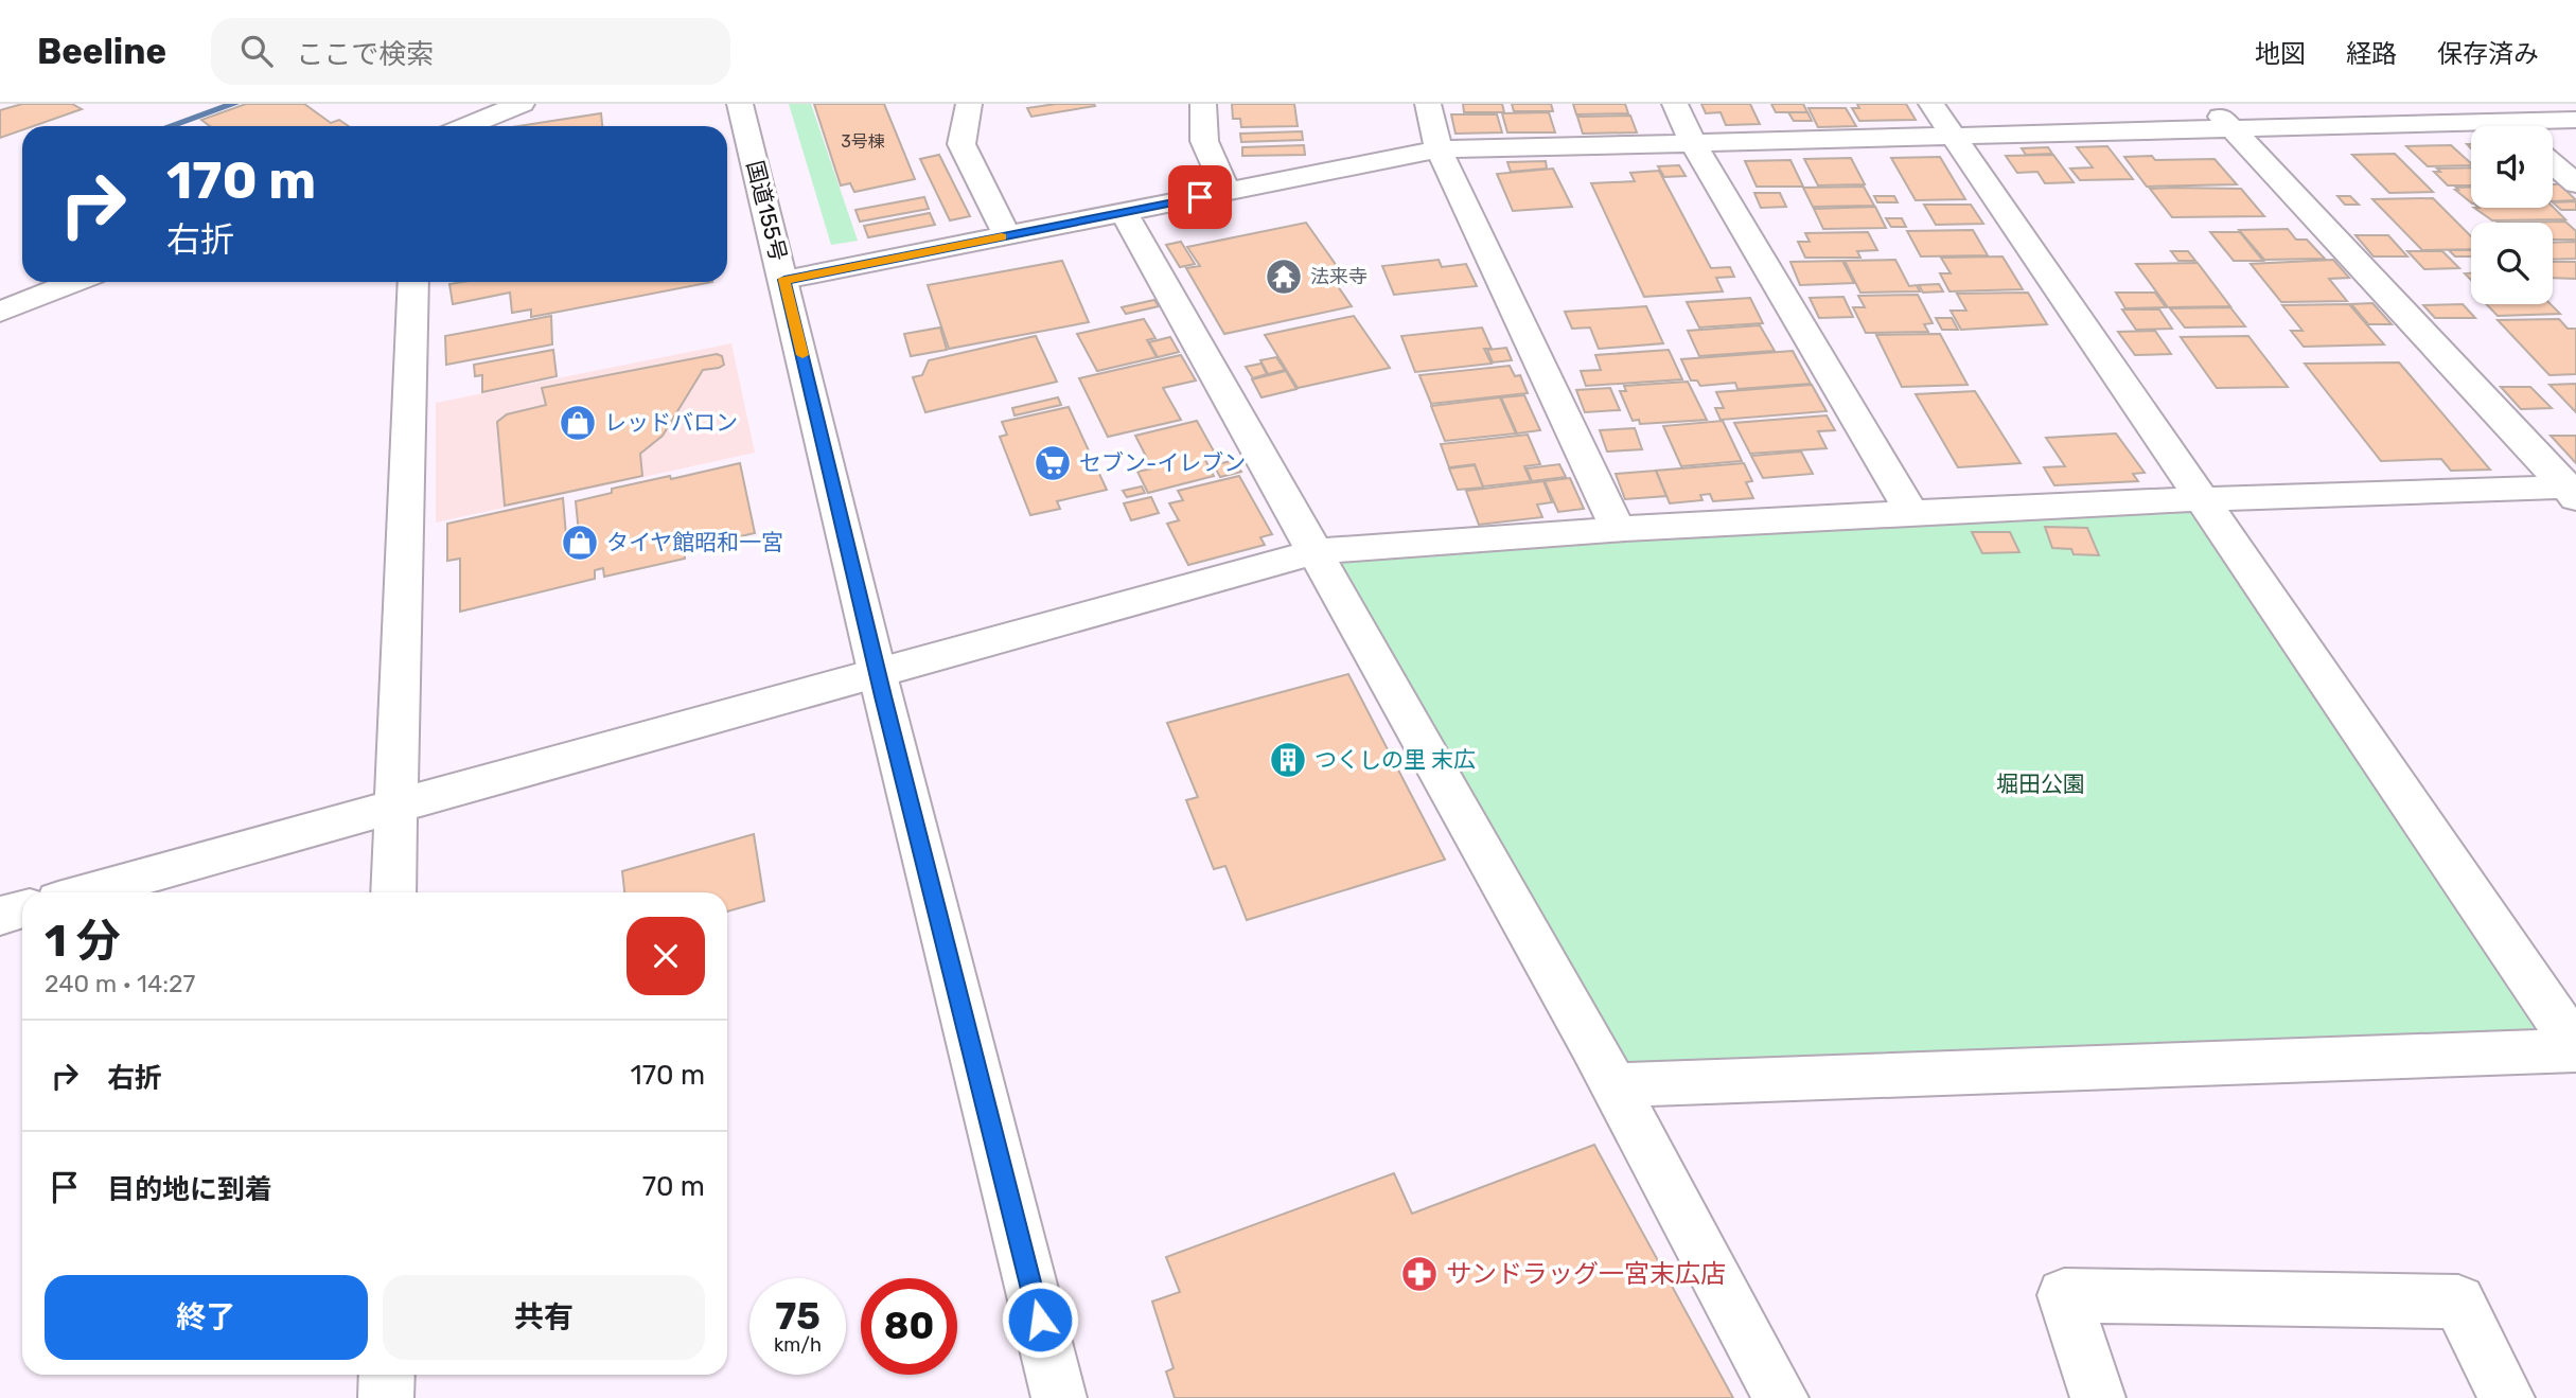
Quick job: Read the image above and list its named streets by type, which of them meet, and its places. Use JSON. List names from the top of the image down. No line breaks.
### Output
{"streets":{"main road":["国道155号"]},"parks":["堀田公園"],"places":{"temple":["法来寺"],"shop":["レッドバロン","タイヤ館昭和一宮"],"supermarket":["セブン-イレブン"],"building":["つくしの里 末広"],"pharmacy":["サンドラッグ一宮末広店"]},"house_numbers":["3号棟"],"page":{"header":"Beeline","search":"ここで検索","nav":["地図","経路","保存済み"],"turn":["170 m","右折"],"heading":["1 分","240 m · 14:27"],"list":[{"name":"右折","value":"170 m"},{"name":"目的地に到着","value":"70 m"}],"buttons":["終了","共有"],"speed":"75 km/h","limit":"80"}}
